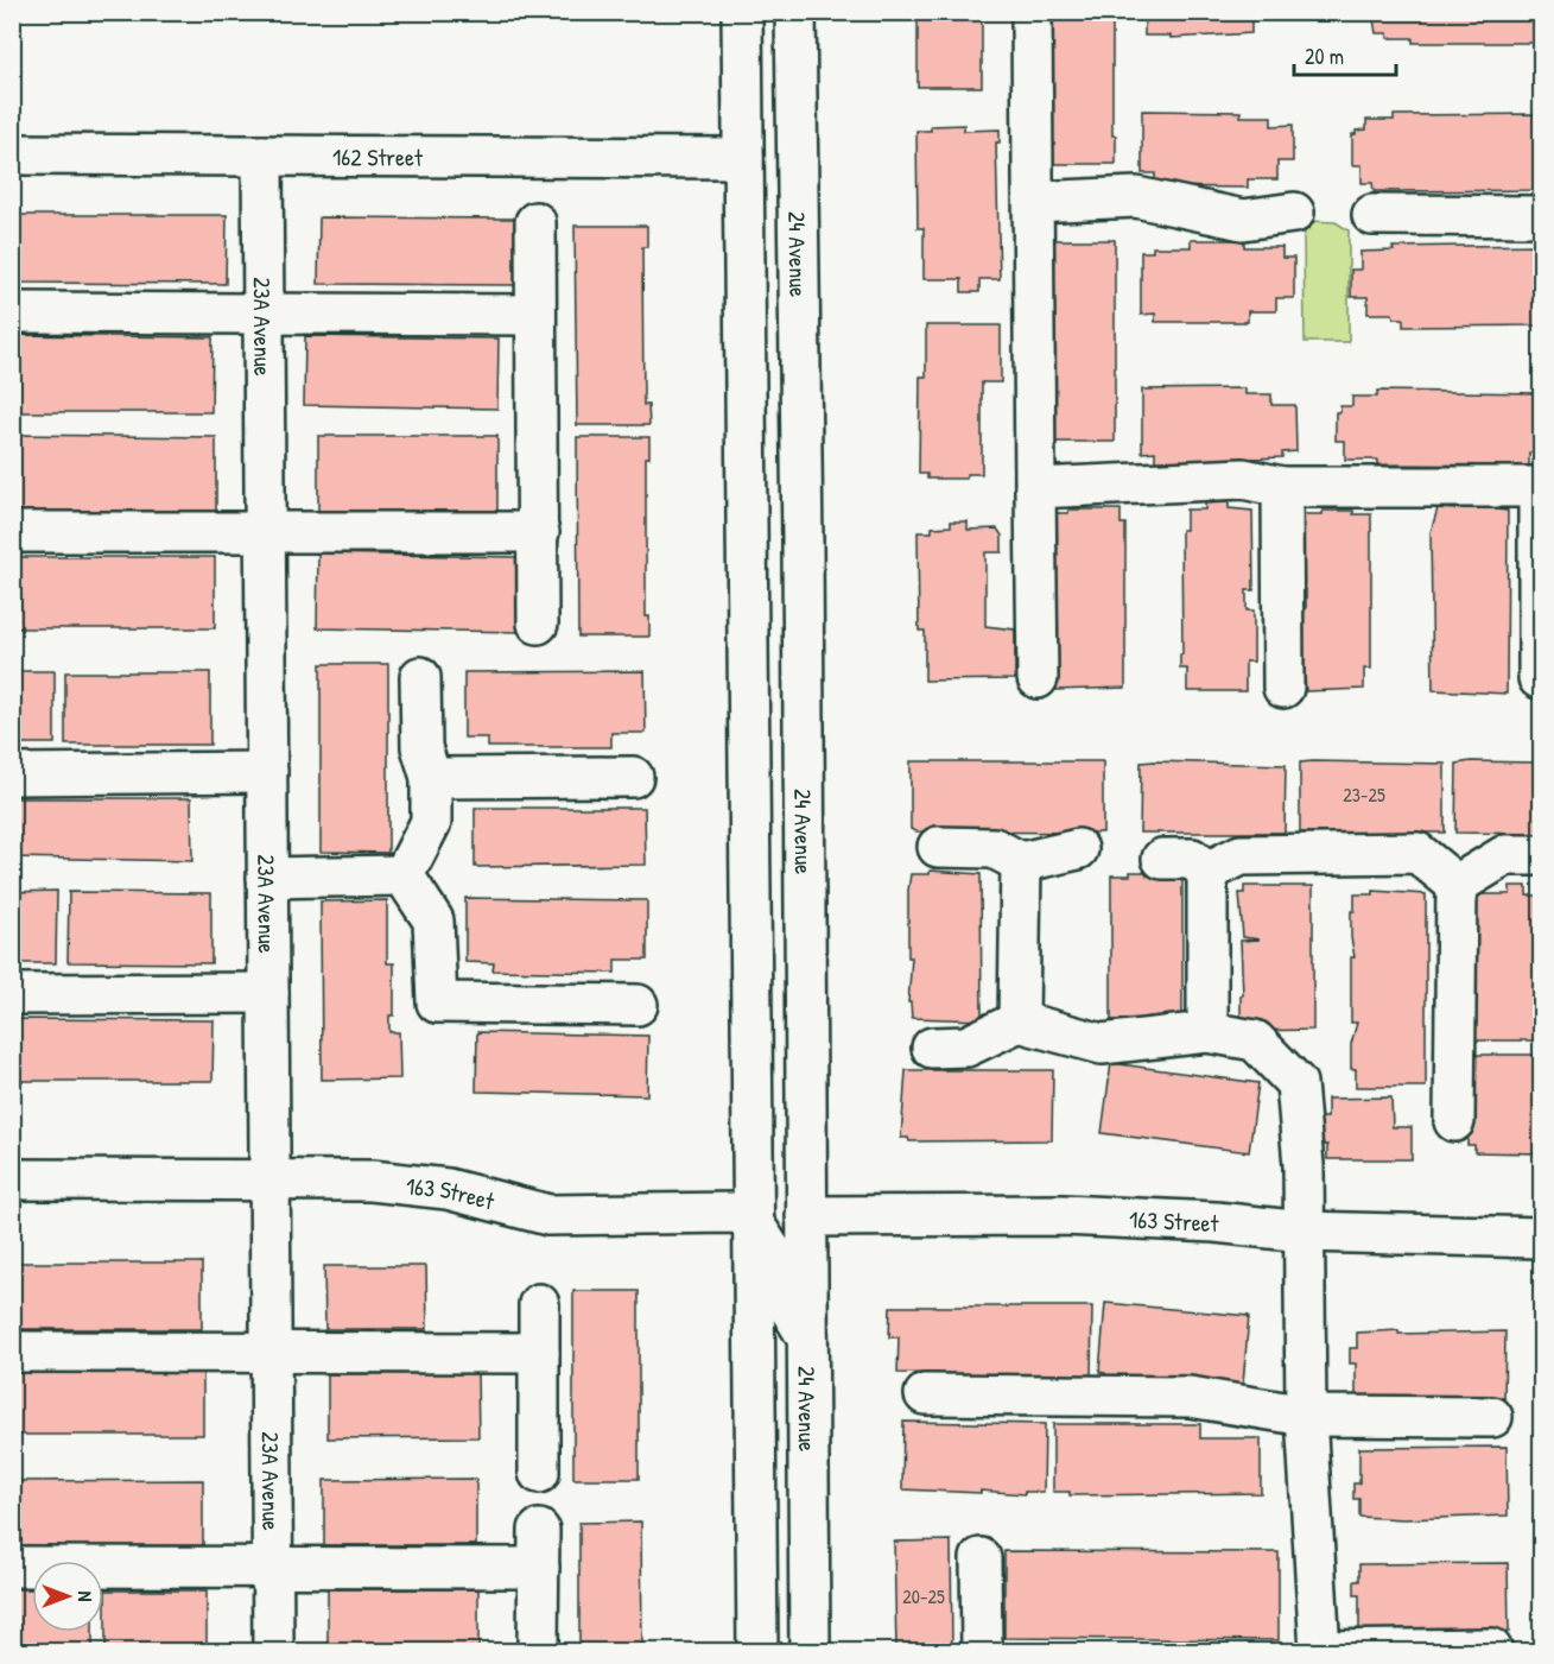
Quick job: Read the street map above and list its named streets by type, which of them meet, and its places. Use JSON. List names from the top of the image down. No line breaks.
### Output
{"streets":{"street":["162 Street","24 Avenue","23A Avenue","163 Street"]},"crossings":[["162 Street","23A Avenue"],["24 Avenue","163 Street"],["23A Avenue","163 Street"]],"house_numbers":["23-25","20-25"],"scale_bar":"20 m","north":"right"}
